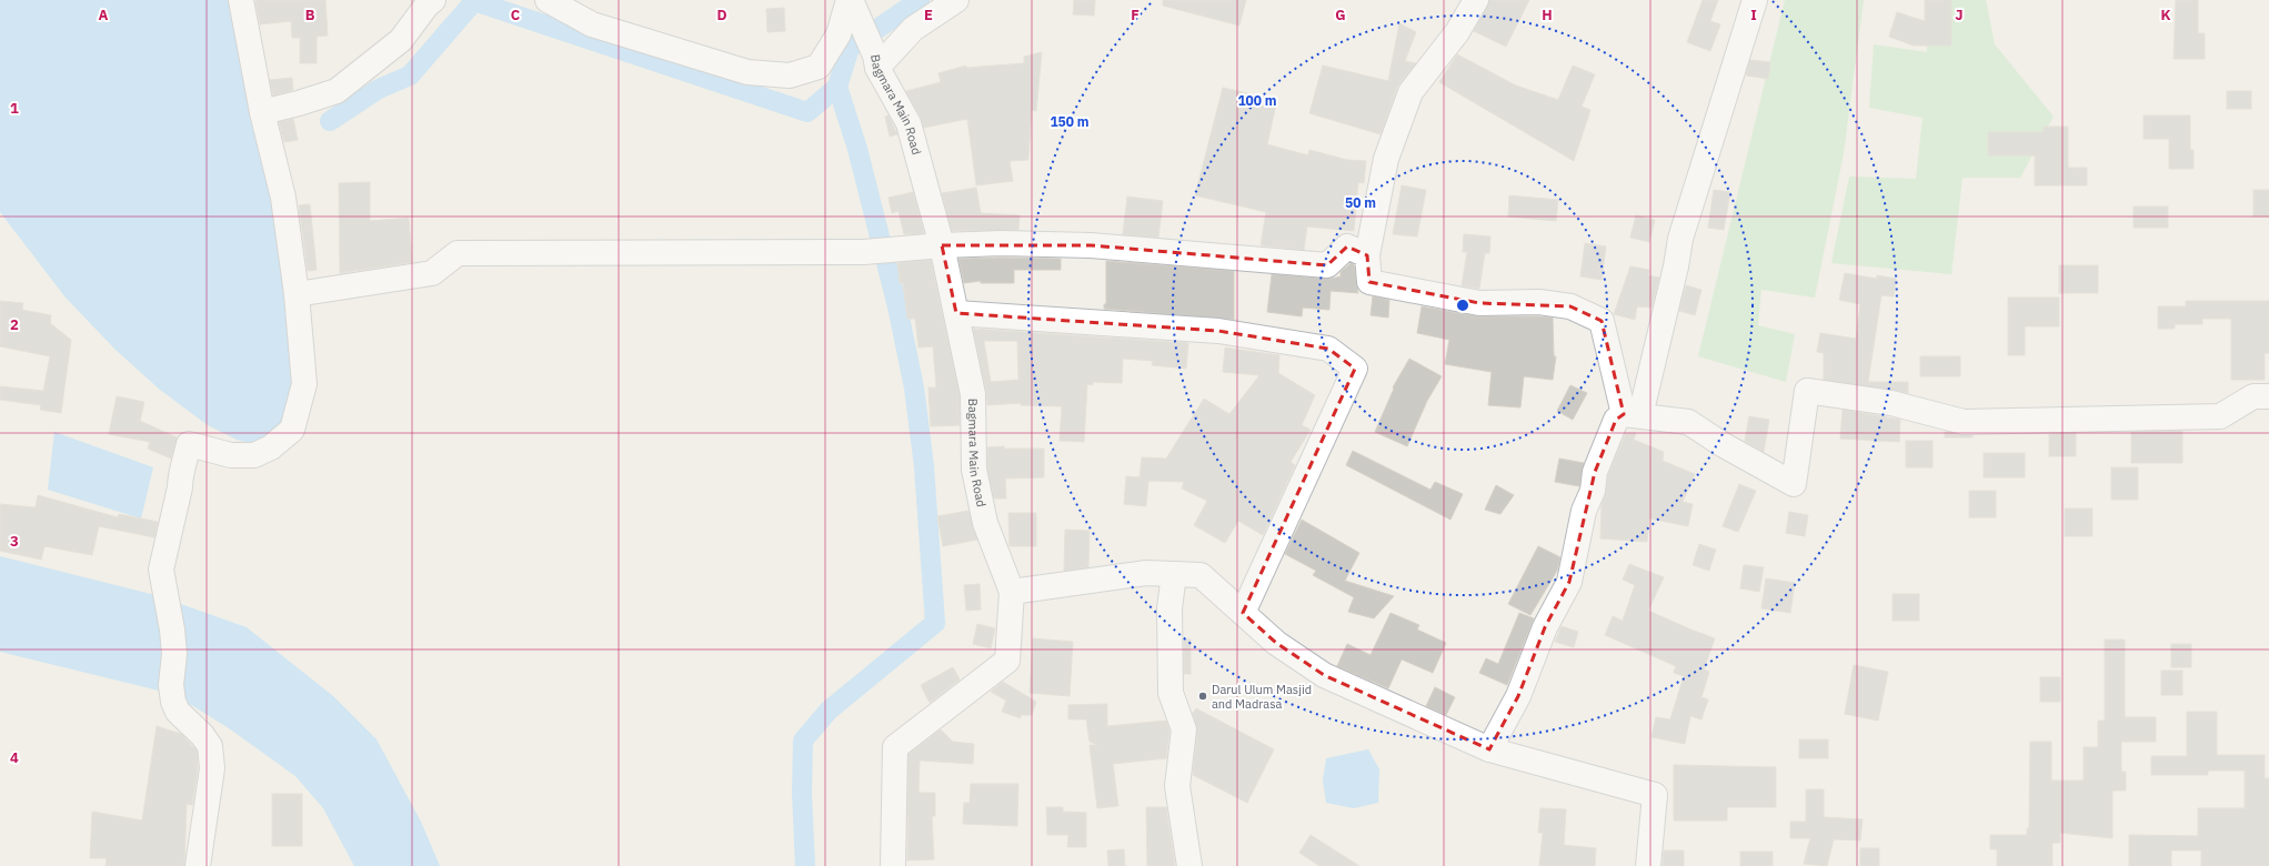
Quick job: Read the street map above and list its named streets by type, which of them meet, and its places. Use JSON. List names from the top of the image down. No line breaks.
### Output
{"streets":{"street":["Bagmara Main Road"]},"places":["Darul Ulum Masjid and Madrasa"],"grid":{"columns":["A","B","C","D","E","F","G","H","I","J","K"],"rows":["1","2","3","4"]},"rings":["100 m","150 m","50 m"]}
